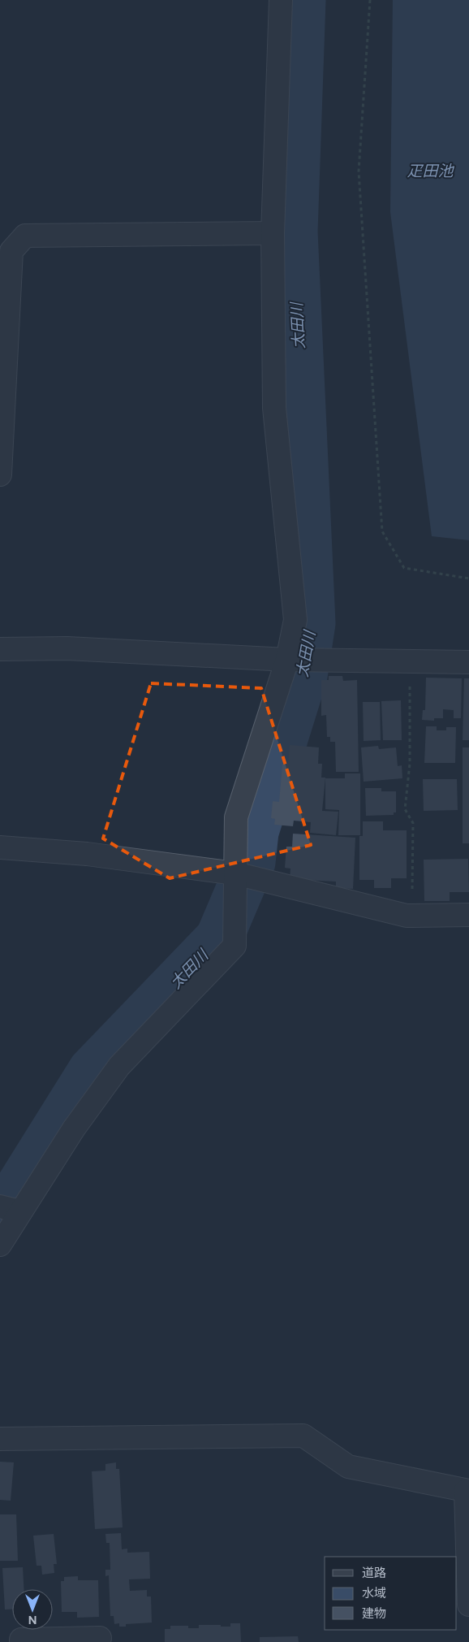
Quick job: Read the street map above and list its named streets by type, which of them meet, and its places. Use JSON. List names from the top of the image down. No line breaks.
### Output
{"water":["疋田池","太田川"],"legend":["道路","水域","建物"],"north":"bottom"}
